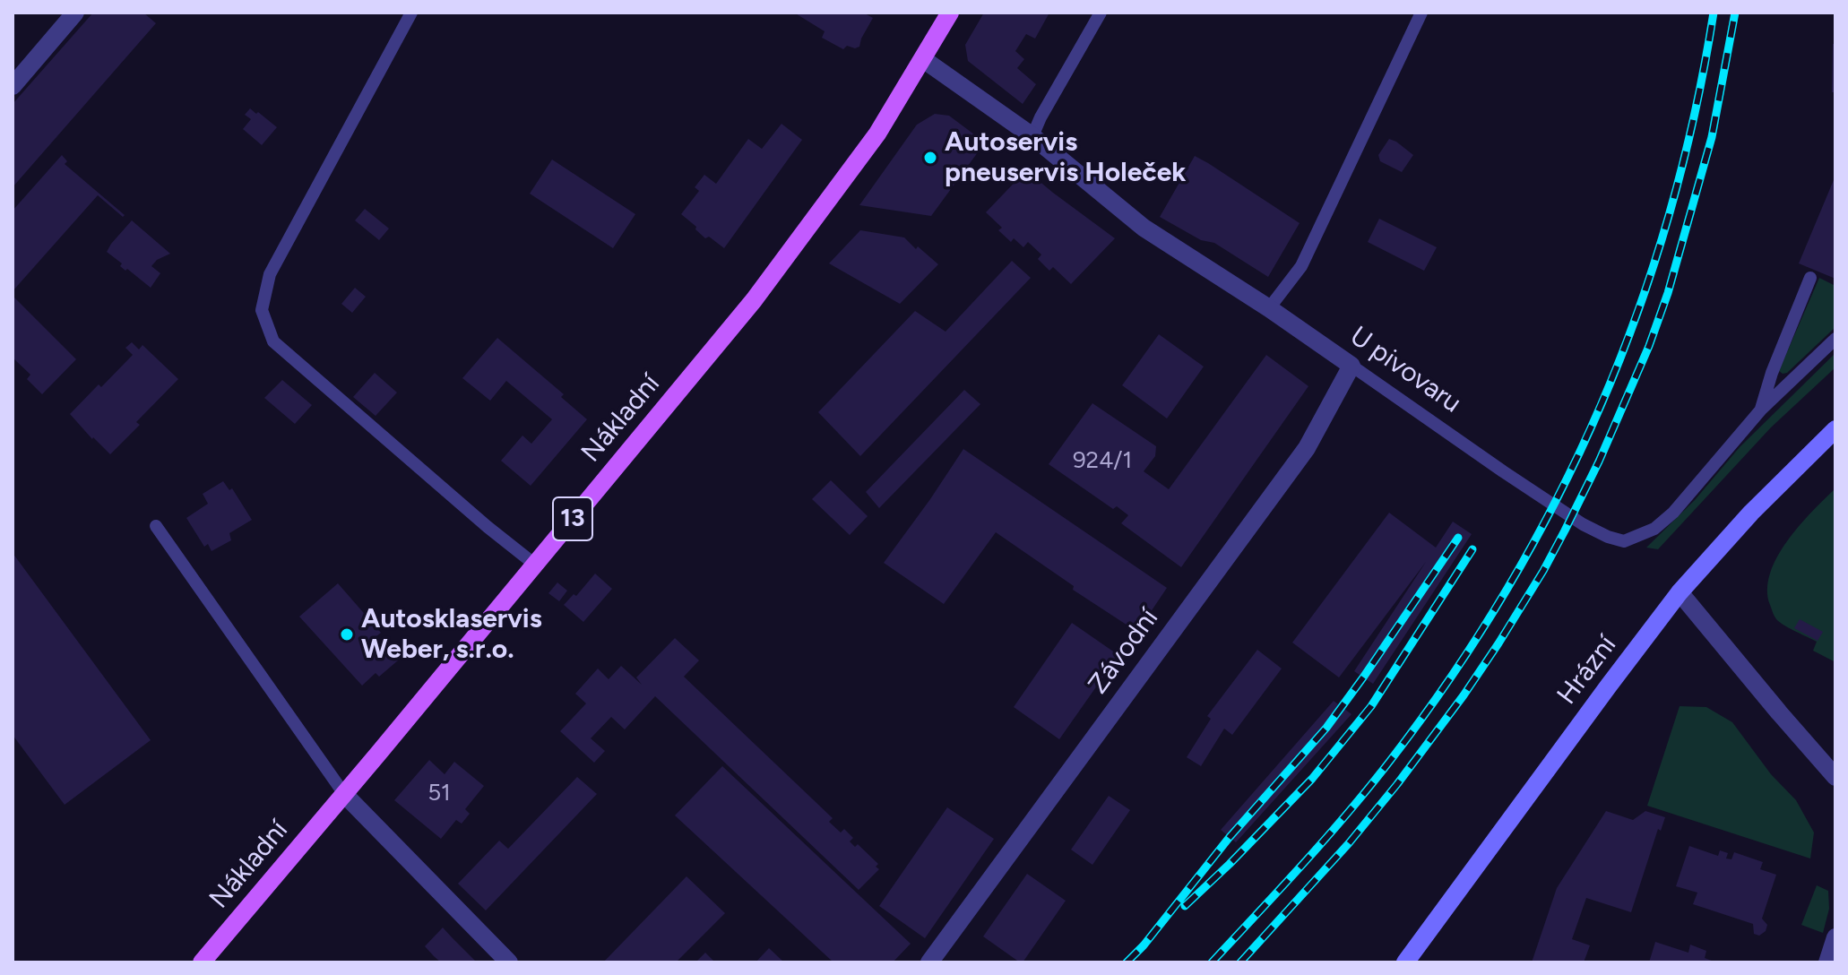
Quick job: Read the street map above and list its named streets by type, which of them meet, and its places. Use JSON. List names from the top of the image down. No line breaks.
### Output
{"streets":{"main road":["Nákladní","13","Hrázní"],"street":["U pivovaru","Závodní"]},"crossings":[["U pivovaru","Nákladní"],["U pivovaru","13"],["U pivovaru","Závodní"],["Nákladní","13"]],"places":["Autoservis pneuservis Holeček","Autosklaservis Weber, s.r.o."],"house_numbers":["924/1","51"]}
